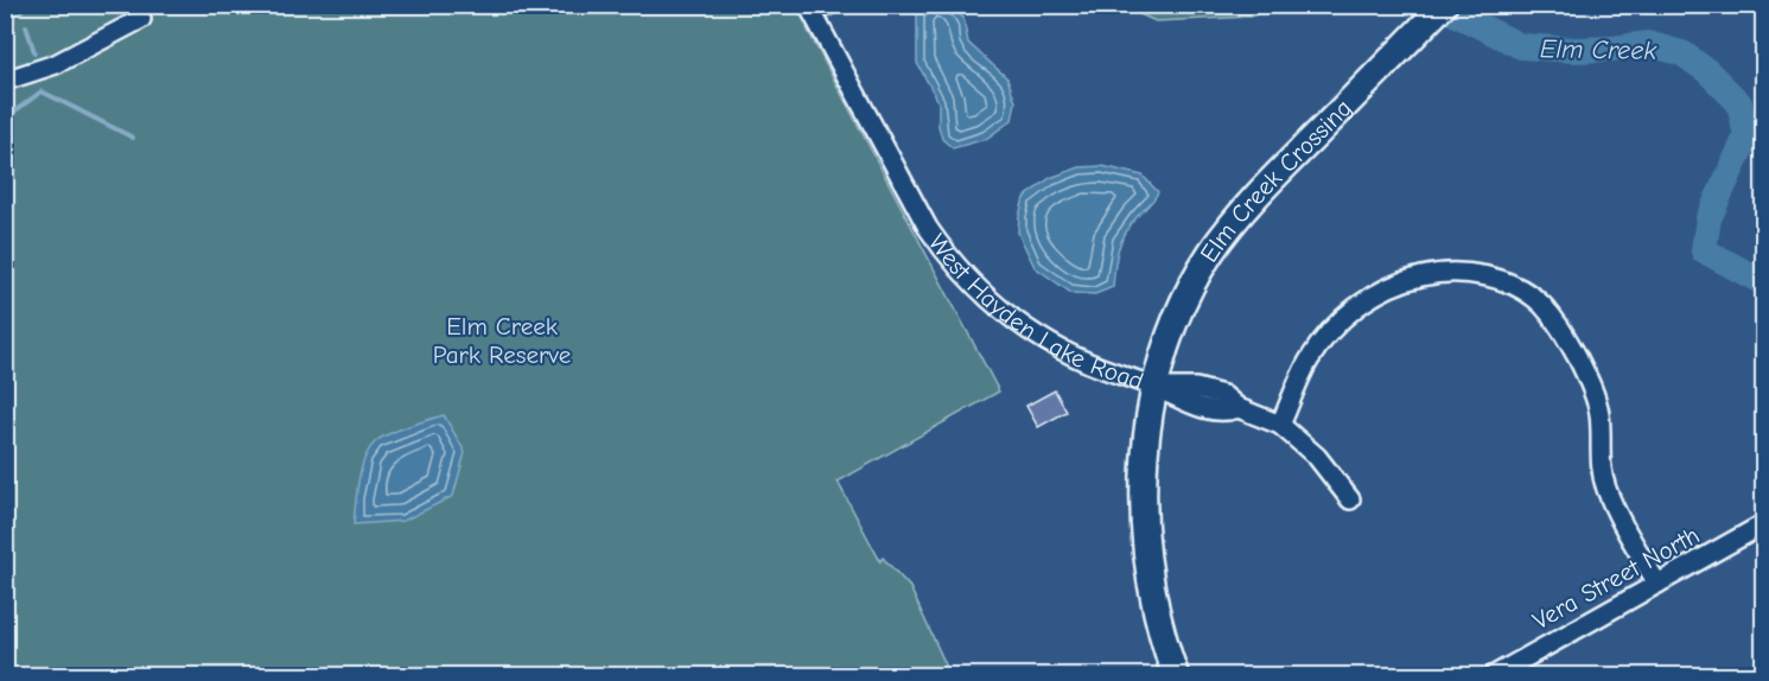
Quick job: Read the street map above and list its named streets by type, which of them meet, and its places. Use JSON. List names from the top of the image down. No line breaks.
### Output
{"streets":{"main road":["Elm Creek Crossing","West Hayden Lake Road"],"street":["Vera Street North"]},"crossings":[["Elm Creek Crossing","West Hayden Lake Road"]],"water":["Elm Creek"],"parks":["Elm Creek Park Reserve"]}
